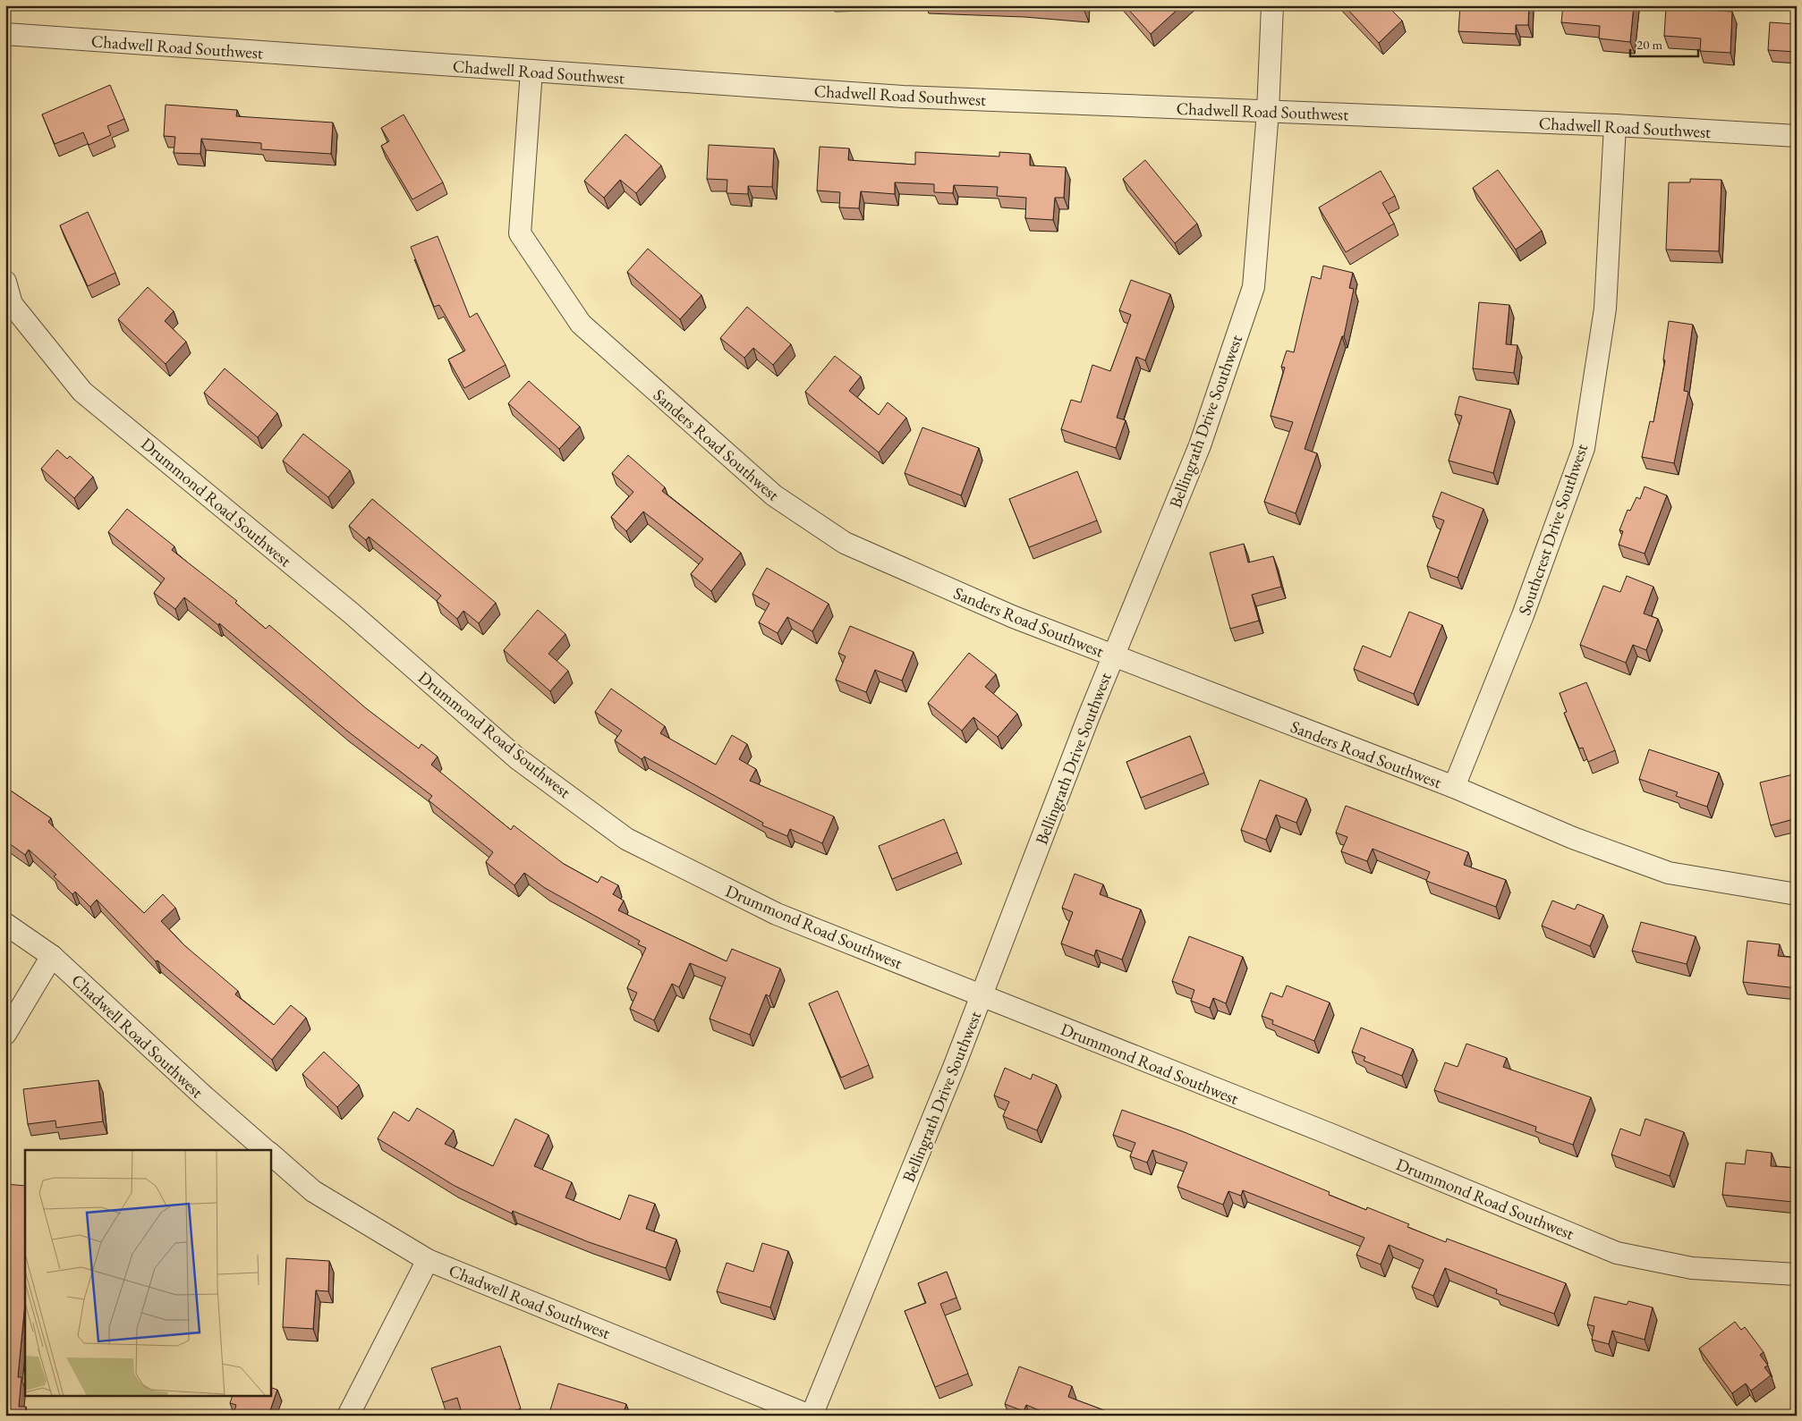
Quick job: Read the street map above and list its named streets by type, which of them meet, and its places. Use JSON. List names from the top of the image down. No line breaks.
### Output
{"streets":{"street":["Chadwell Road Southwest","Bellingrath Drive Southwest","Sanders Road Southwest","Drummond Road Southwest","Southcrest Drive Southwest"]},"crossings":[["Chadwell Road Southwest","Bellingrath Drive Southwest"],["Chadwell Road Southwest","Sanders Road Southwest"],["Chadwell Road Southwest","Southcrest Drive Southwest"],["Bellingrath Drive Southwest","Sanders Road Southwest"],["Bellingrath Drive Southwest","Drummond Road Southwest"],["Sanders Road Southwest","Southcrest Drive Southwest"]],"scale_bar":"20 m"}
